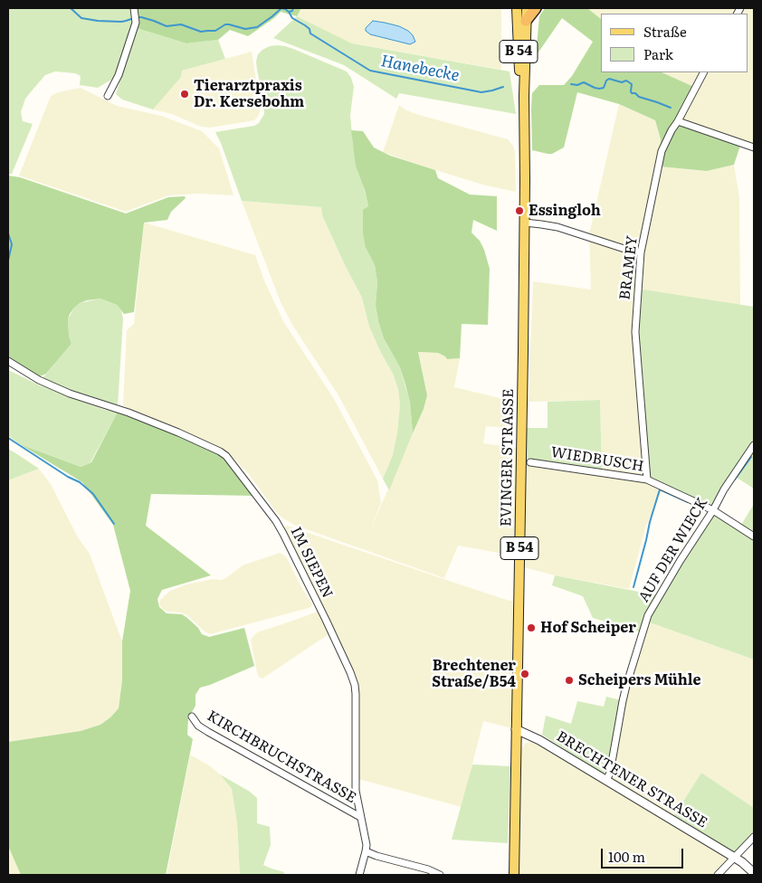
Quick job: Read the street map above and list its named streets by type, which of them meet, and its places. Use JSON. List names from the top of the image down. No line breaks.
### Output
{"streets":{"main road":["B 54","EVINGER STRASSE"],"street":["BRAMEY","WIEDBUSCH","AUF DER WIECK","IM SIEPEN","KIRCHBRUCHSTRASSE","BRECHTENER STRASSE"]},"crossings":[["B 54","EVINGER STRASSE"],["BRAMEY","WIEDBUSCH"],["EVINGER STRASSE","BRECHTENER STRASSE"],["WIEDBUSCH","AUF DER WIECK"],["AUF DER WIECK","BRECHTENER STRASSE"],["IM SIEPEN","KIRCHBRUCHSTRASSE"]],"water":["Hanebecke"],"places":["Tierarztpraxis Dr. Kersebohm","Essingloh","Hof Scheiper","Brechtener Straße/B54","Scheipers Mühle"],"legend":["Straße","Park"],"scale_bar":"100 m"}
